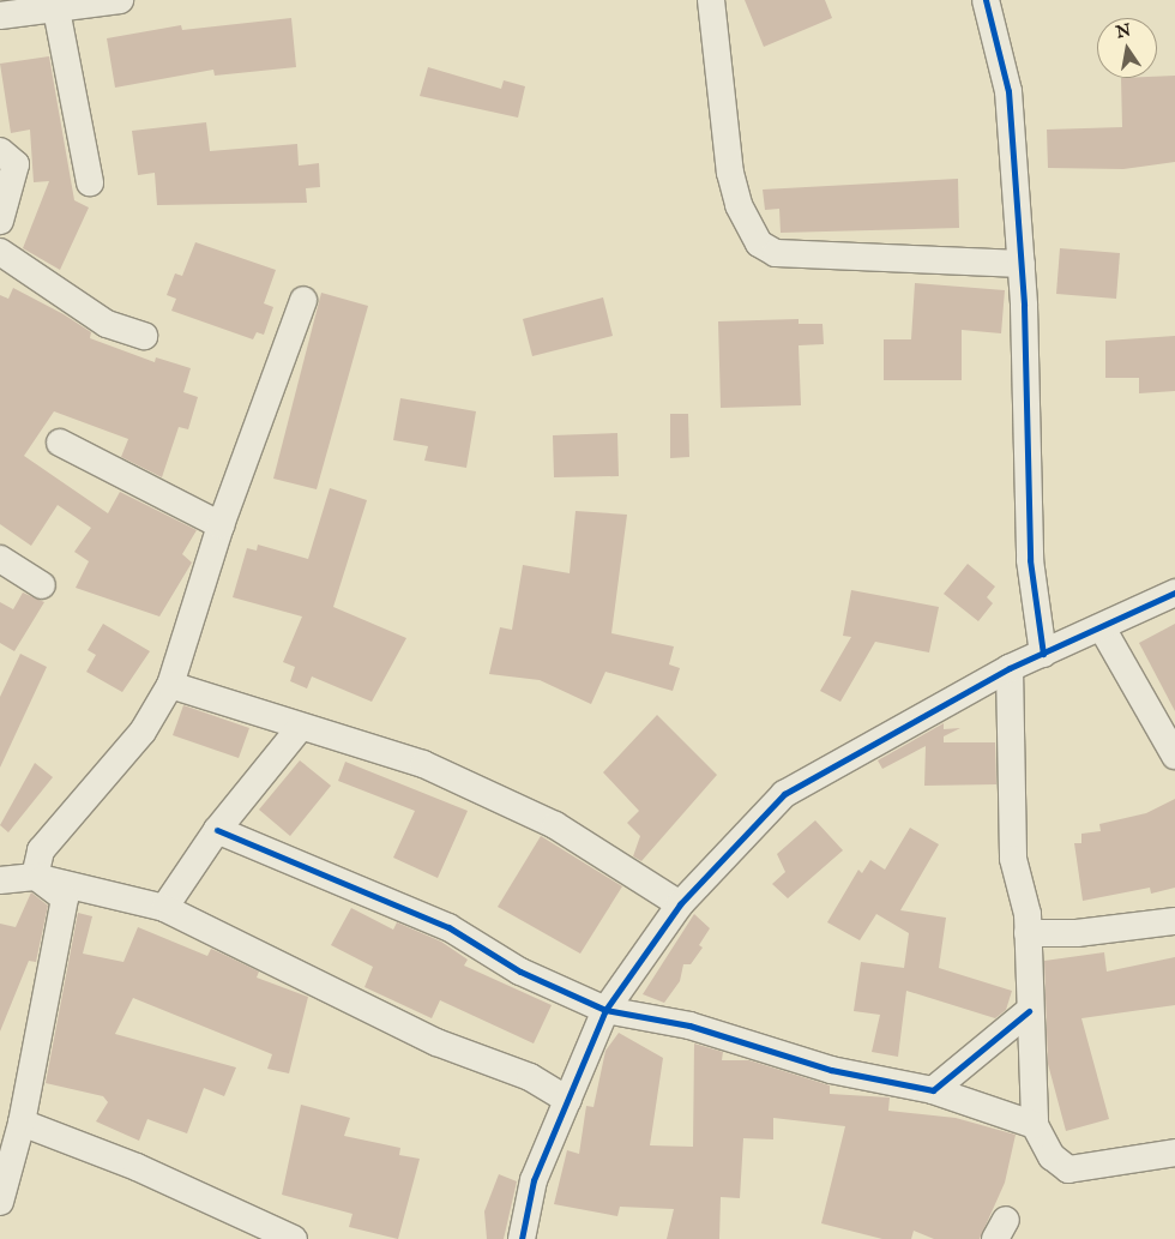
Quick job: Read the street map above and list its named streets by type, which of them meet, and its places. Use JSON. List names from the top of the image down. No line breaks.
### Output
{"north":"top"}
